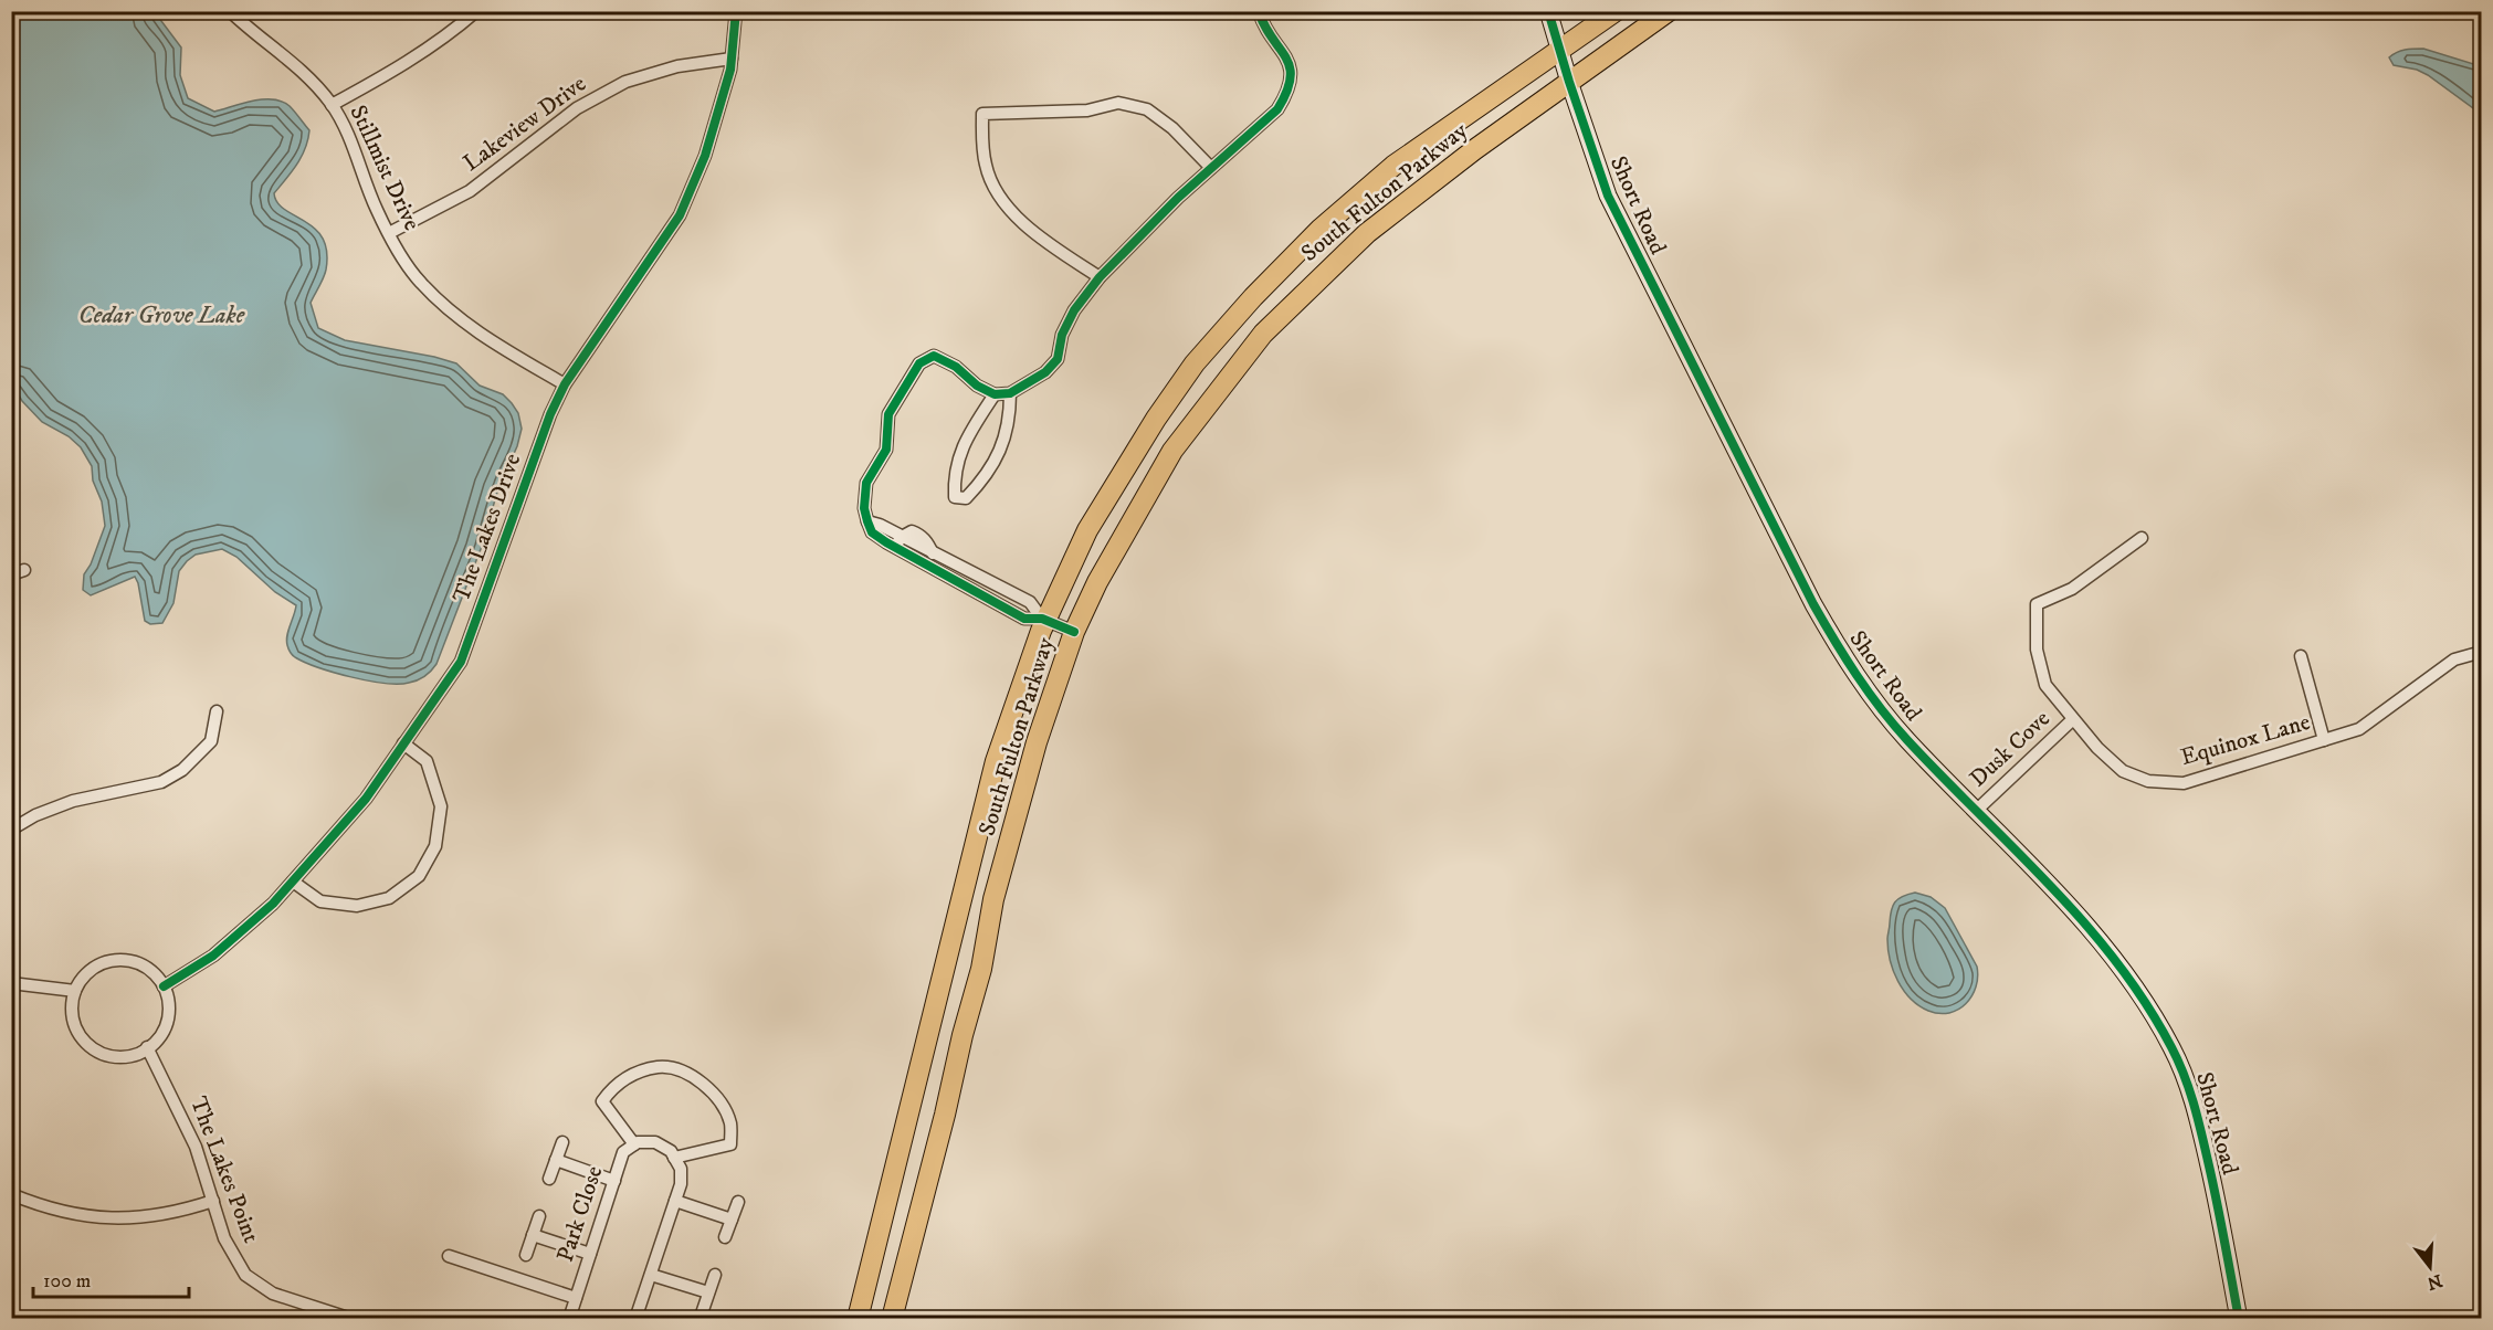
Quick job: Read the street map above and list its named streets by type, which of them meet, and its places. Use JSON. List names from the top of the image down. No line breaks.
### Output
{"streets":{"highway":["South Fulton Parkway"],"street":["Lakeview Drive","Stillmist Drive","Short Road","The Lakes Drive","Equinox Lane","Dusk Cove","The Lakes Point","Park Close"]},"crossings":[["Lakeview Drive","Stillmist Drive"],["Lakeview Drive","The Lakes Drive"],["Stillmist Drive","The Lakes Drive"],["South Fulton Parkway","Short Road"],["Short Road","Dusk Cove"],["The Lakes Drive","The Lakes Point"],["Equinox Lane","Dusk Cove"]],"water":["Cedar Grove Lake"],"scale_bar":"100 m","north":"bottom"}
